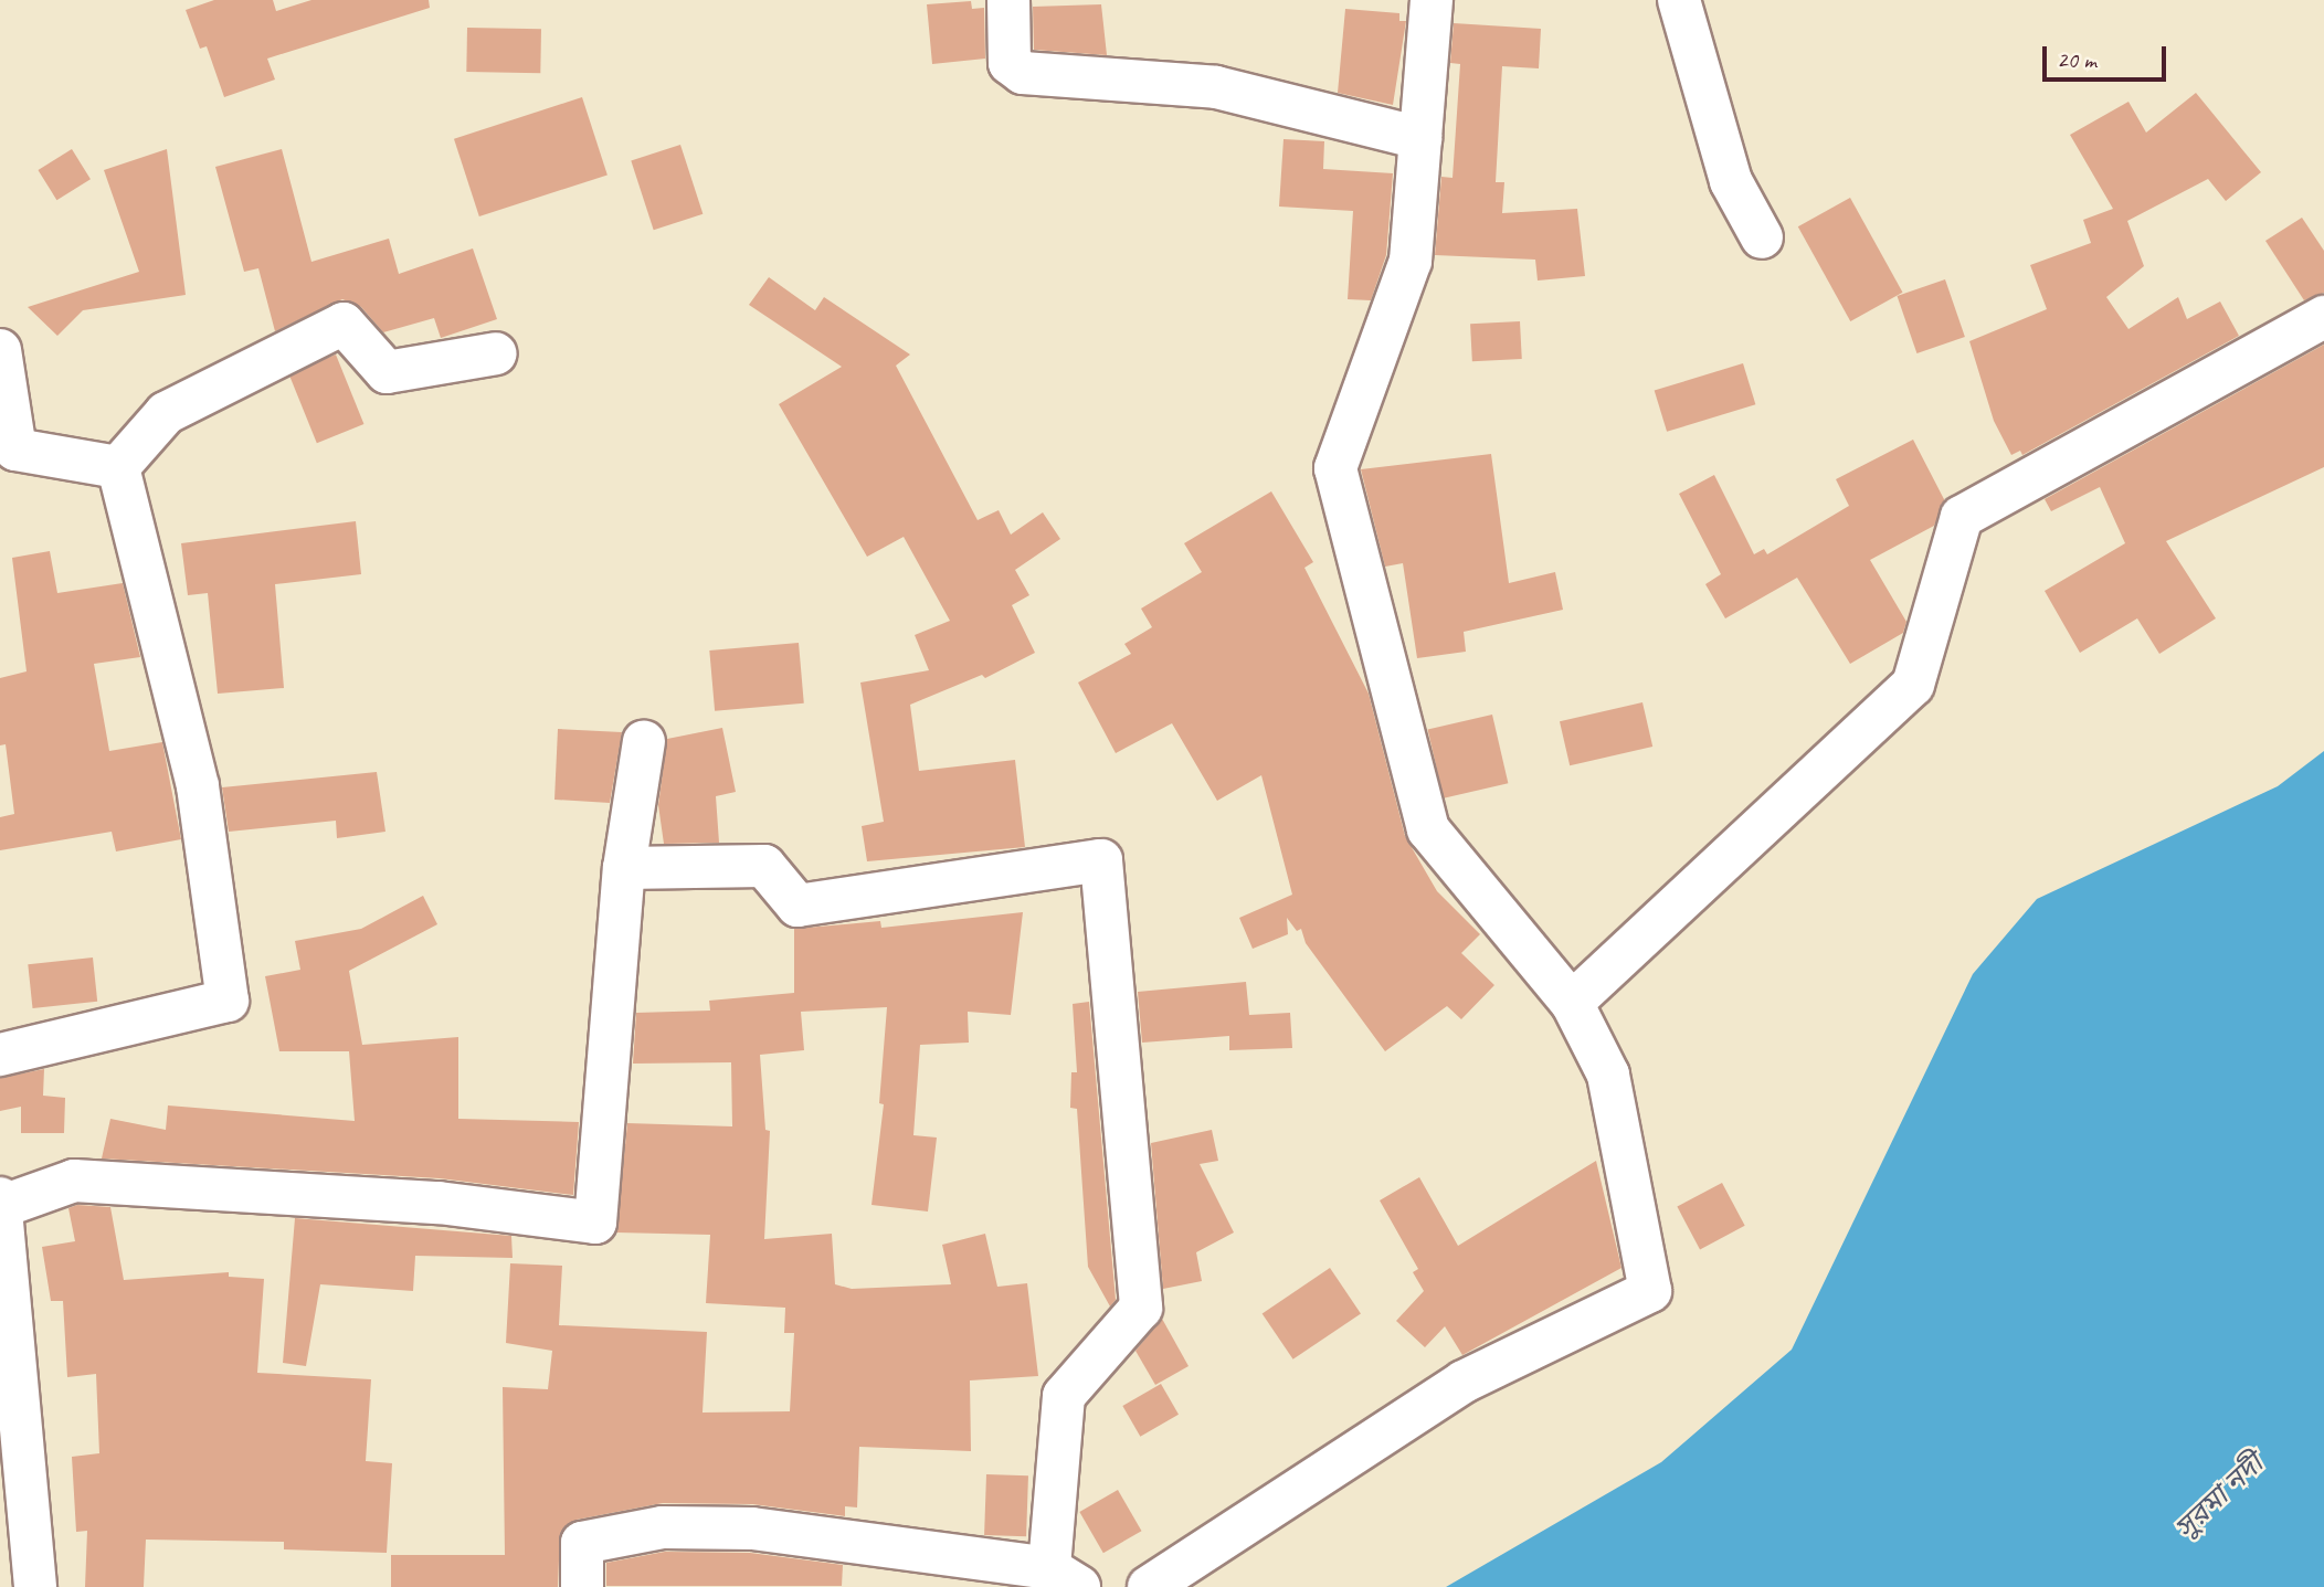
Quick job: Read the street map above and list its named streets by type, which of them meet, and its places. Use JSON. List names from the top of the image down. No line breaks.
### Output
{"water":["সুরমা নদী"],"scale_bar":"20 m"}
